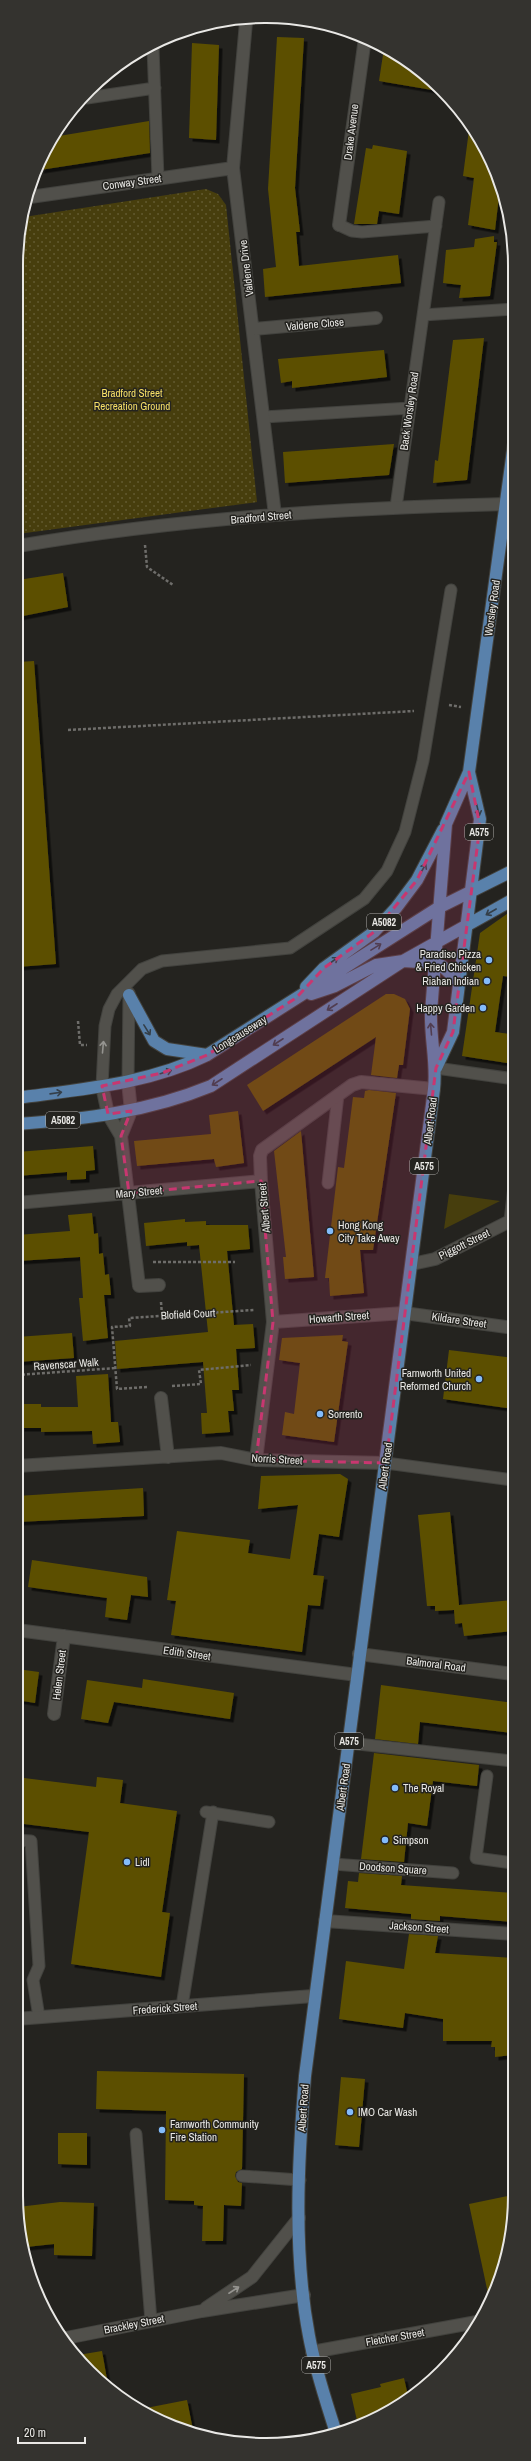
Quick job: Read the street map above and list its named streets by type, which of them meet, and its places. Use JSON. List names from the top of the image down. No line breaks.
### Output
{"streets":{"main road":["Worsley Road","A575","A5082","Longcauseway","Albert Road"],"street":["Drake Avenue","Conway Street","Valdene Drive","Valdene Close","Bradford Street","Mary Street","Albert Street","Piggott Street","Howarth Street","Kildare Street","Norris Street","Edith Street","Balmoral Road","Helen Street","Jackson Street","Frederick Street","Brackley Street","Fletcher Street"],"lane":["Back Worsley Road","Doodson Square"],"path":["Blofield Court","Ravenscar Walk"]},"crossings":[["Conway Street","Valdene Drive"],["Valdene Drive","Valdene Close"],["Valdene Drive","Bradford Street"],["Back Worsley Road","Bradford Street"],["Worsley Road","A5082"],["Worsley Road","Longcauseway"],["Worsley Road","Albert Road"],["A5082","Longcauseway"],["A5082","Albert Road"],["Albert Road","Albert Street"],["Albert Road","Piggott Street"],["Albert Road","Howarth Street"],["Albert Road","Kildare Street"],["Albert Road","Norris Street"],["Albert Road","Edith Street"],["Albert Road","Balmoral Road"],["Albert Road","Doodson Square"],["Albert Road","Jackson Street"],["Albert Road","Frederick Street"],["Albert Road","Brackley Street"],["Albert Road","Fletcher Street"],["Mary Street","Albert Street"],["Albert Street","Blofield Court"],["Albert Street","Howarth Street"],["Albert Street","Norris Street"],["Blofield Court","Ravenscar Walk"],["Howarth Street","Kildare Street"],["Edith Street","Helen Street"]],"one_way":["Brackley Street"],"parks":["Bradford Street Recreation Ground"],"places":["Paradiso Pizza & Fried Chicken","Riahan Indian","Happy Garden","Hong Kong City Take Away","Farnworth United Reformed Church","Sorrento","The Royal","Simpson","Lidl","IMO Car Wash","Farnworth Community Fire Station"],"scale_bar":"20 m"}
